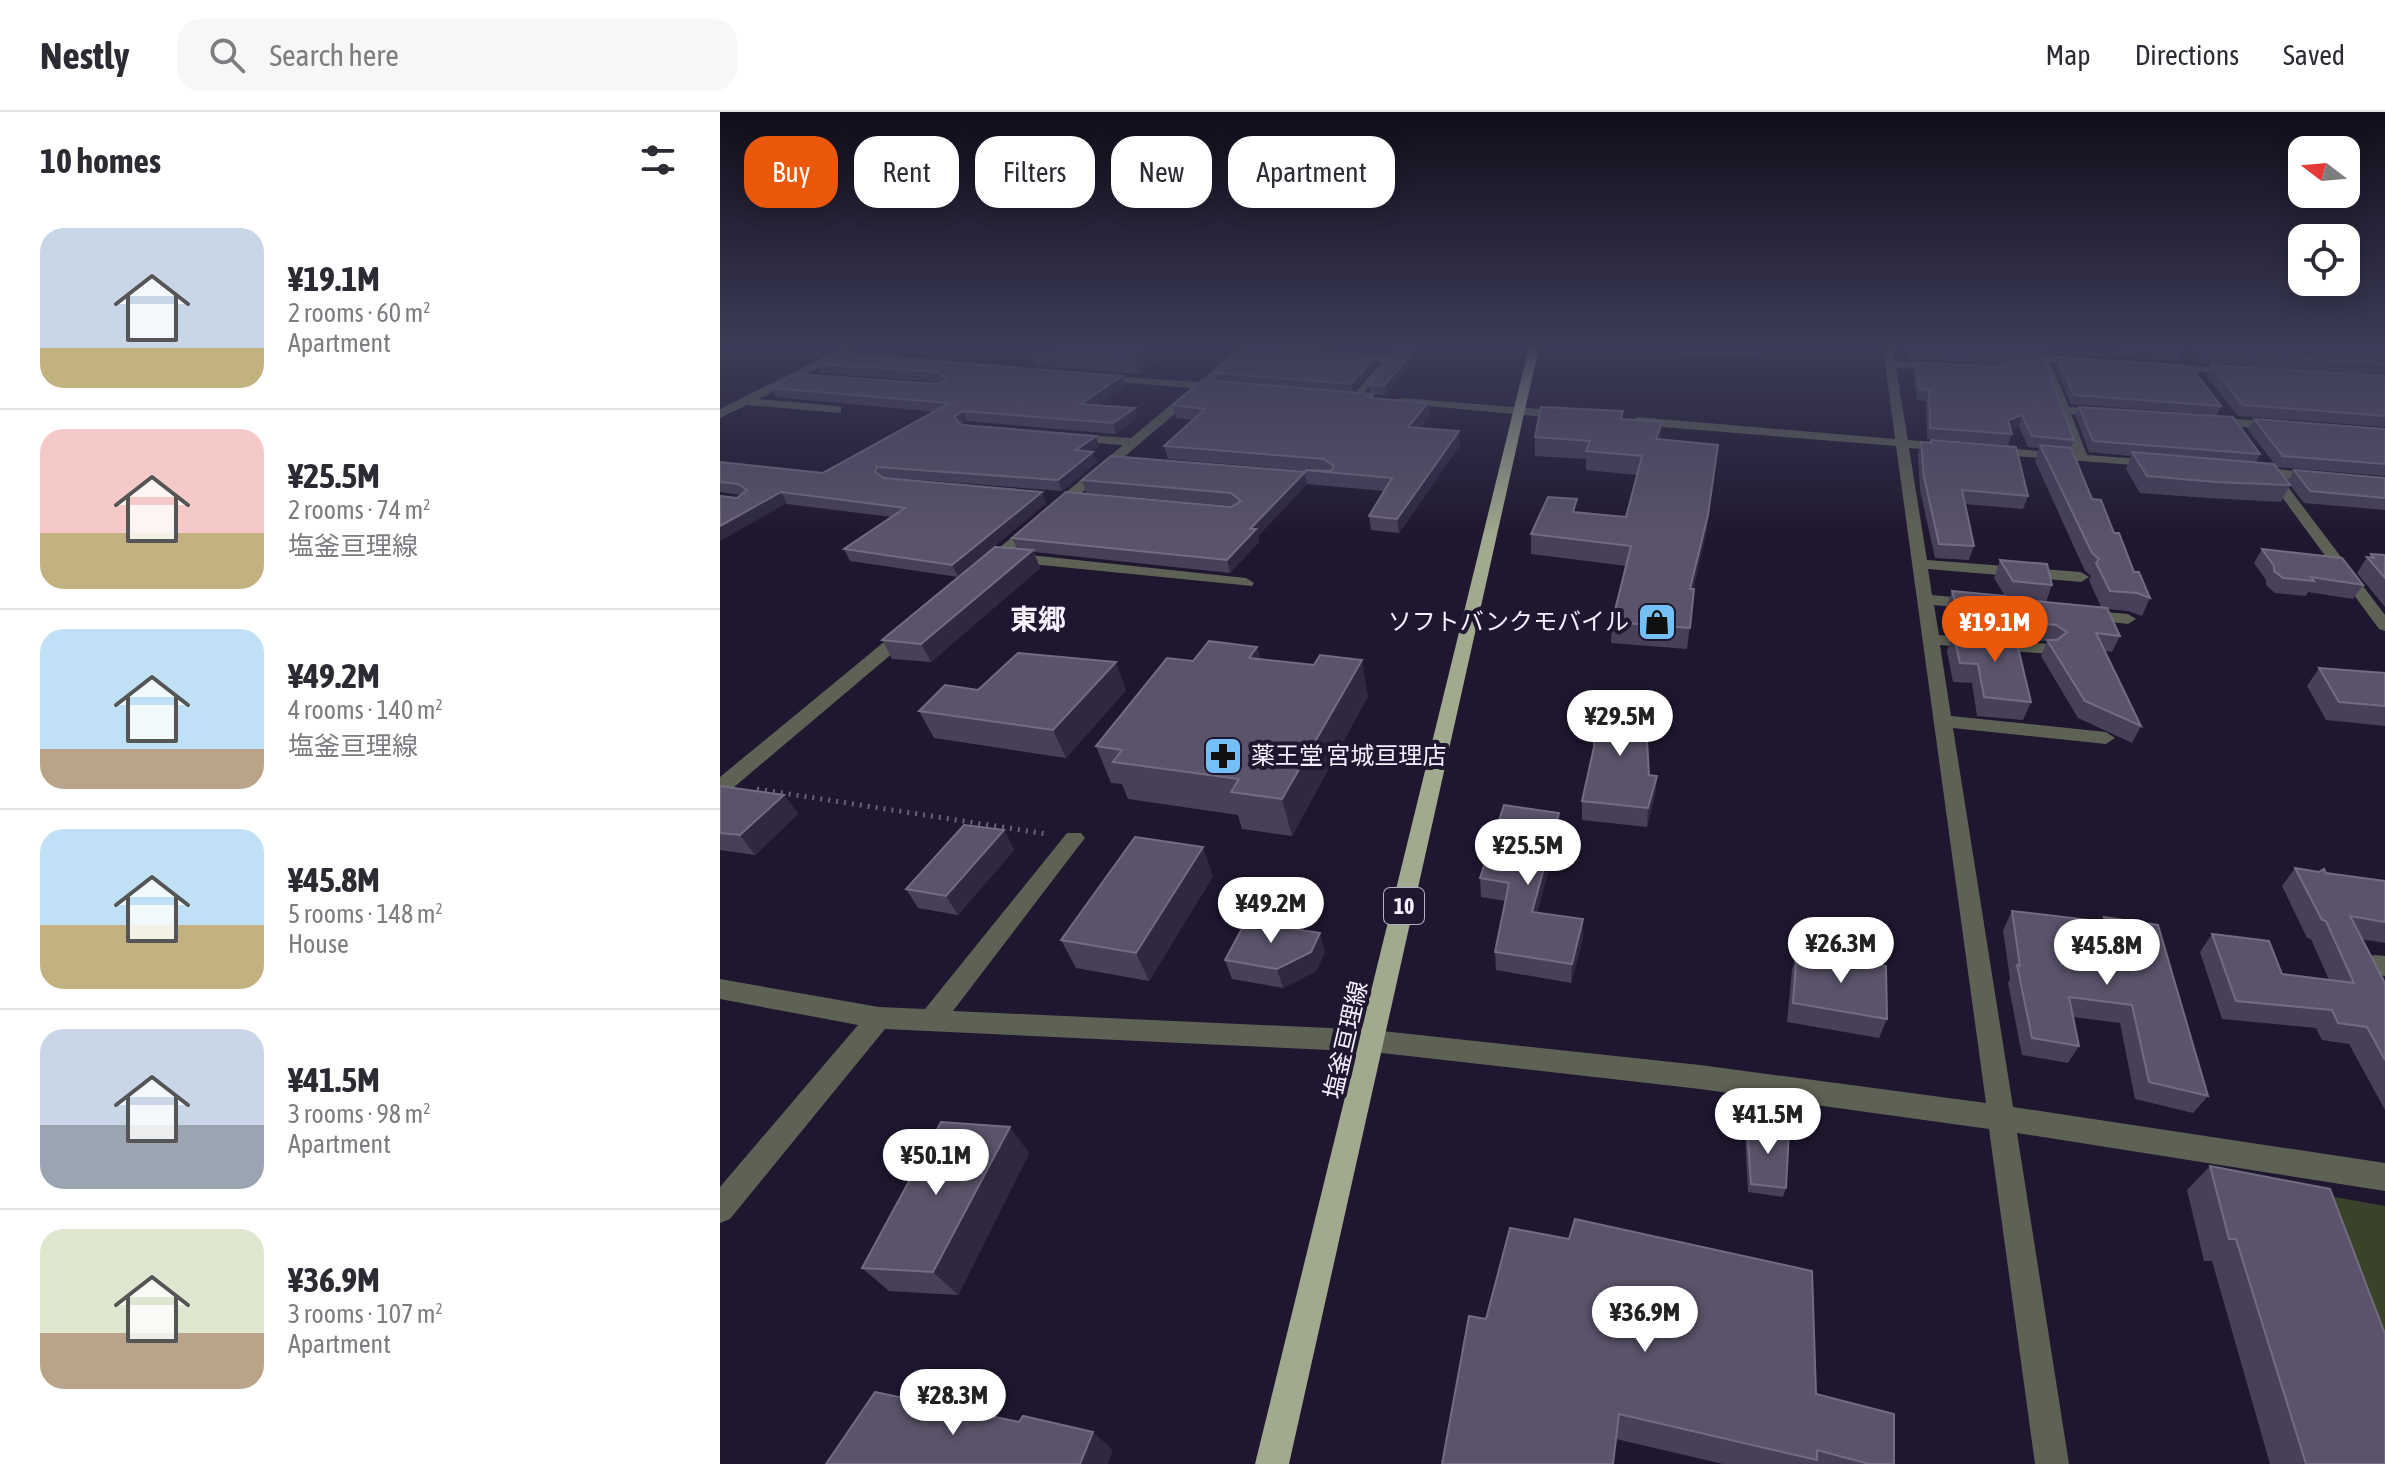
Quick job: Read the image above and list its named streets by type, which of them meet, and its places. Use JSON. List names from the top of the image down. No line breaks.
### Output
{"streets":{"main road":["10","塩釜亘理線"]},"districts":["東郷"],"places":{"shop":["ソフトバンクモバイル"],"pharmacy":["薬王堂 宮城亘理店"]},"north":"left","page":{"header":"Nestly","search":"Search here","nav":["Map","Directions","Saved"],"heading":"10 homes","chip":["Buy","Rent","Filters","New","Apartment"],"list":[{"name":"¥19.1M","note":"2 rooms · 60 m² · Apartment"},{"name":"¥25.5M","note":"2 rooms · 74 m² · 塩釜亘理線"},{"name":"¥49.2M","note":"4 rooms · 140 m² · 塩釜亘理線"},{"name":"¥45.8M","note":"5 rooms · 148 m² · House"},{"name":"¥41.5M","note":"3 rooms · 98 m² · Apartment"},{"name":"¥36.9M","note":"3 rooms · 107 m² · Apartment"}],"price":["¥19.1M","¥29.5M","¥25.5M","¥49.2M","¥26.3M","¥45.8M","¥41.5M","¥50.1M","¥36.9M","¥28.3M"]}}
